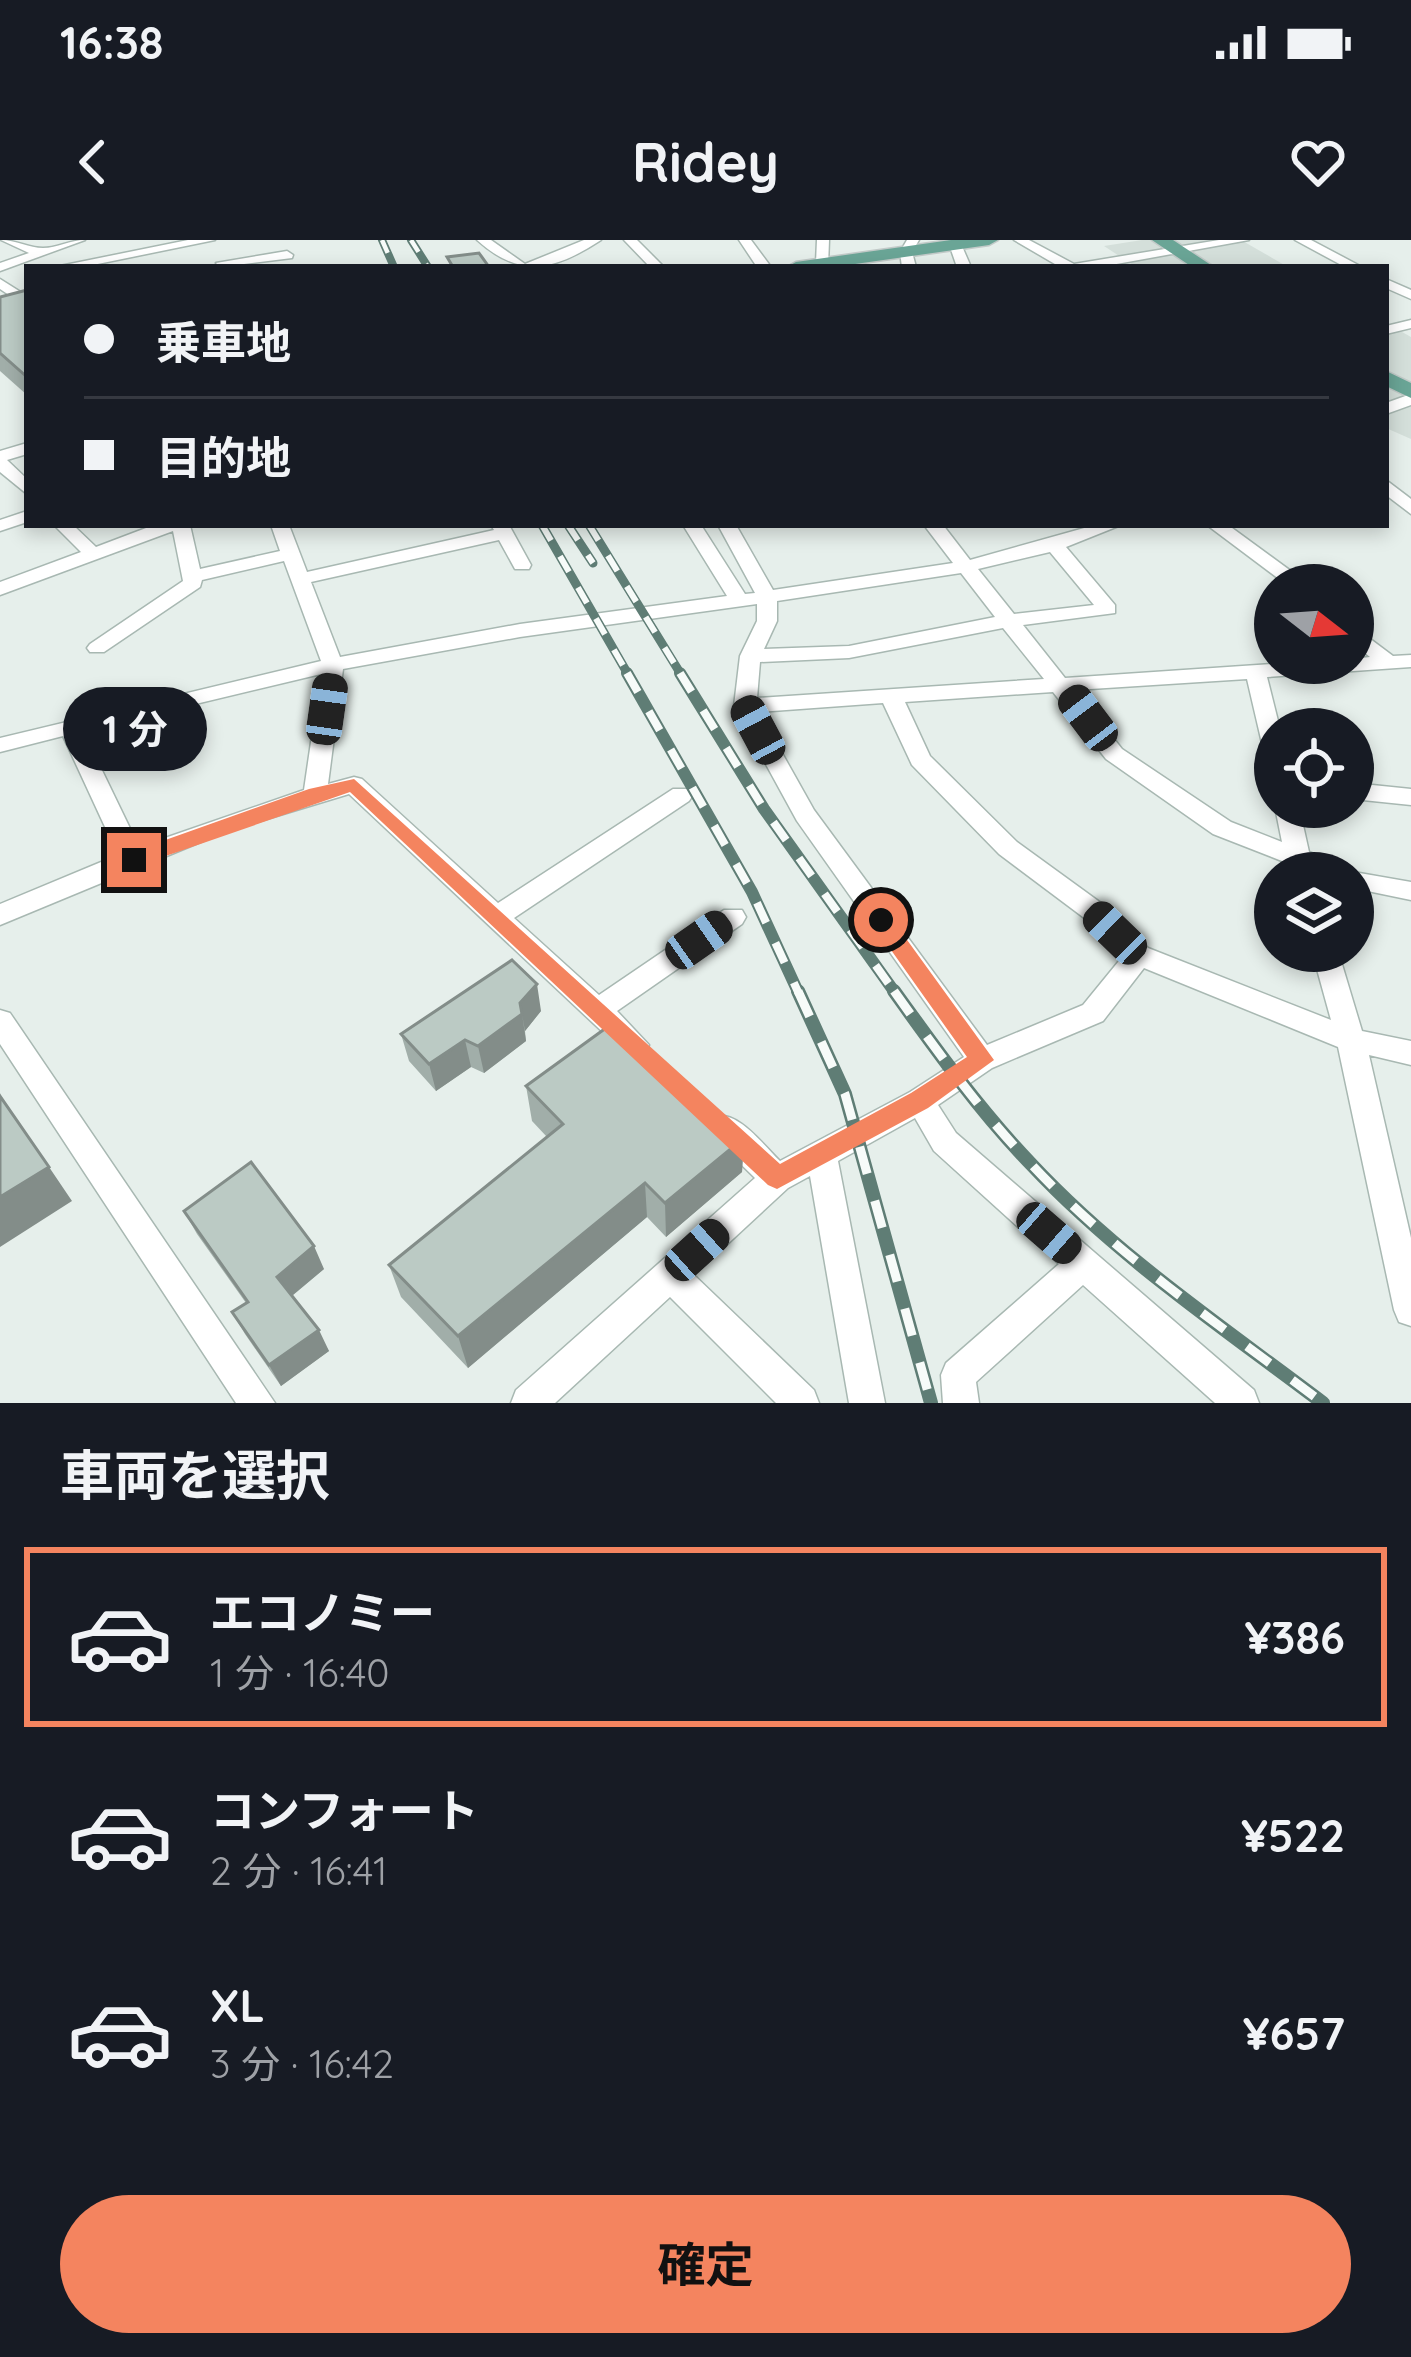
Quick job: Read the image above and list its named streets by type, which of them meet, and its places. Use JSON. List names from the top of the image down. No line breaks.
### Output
{"north":"right","page":{"status":"16:38","header":"Ridey","banner":["乗車地","目的地"],"bubble":"1 分","heading":"車両を選択","list":[{"name":"エコノミー","note":"1 分 · 16:40","value":"¥386"},{"name":"コンフォート","note":"2 分 · 16:41","value":"¥522"},{"name":"XL","note":"3 分 · 16:42","value":"¥657"}],"buttons":"確定"}}
